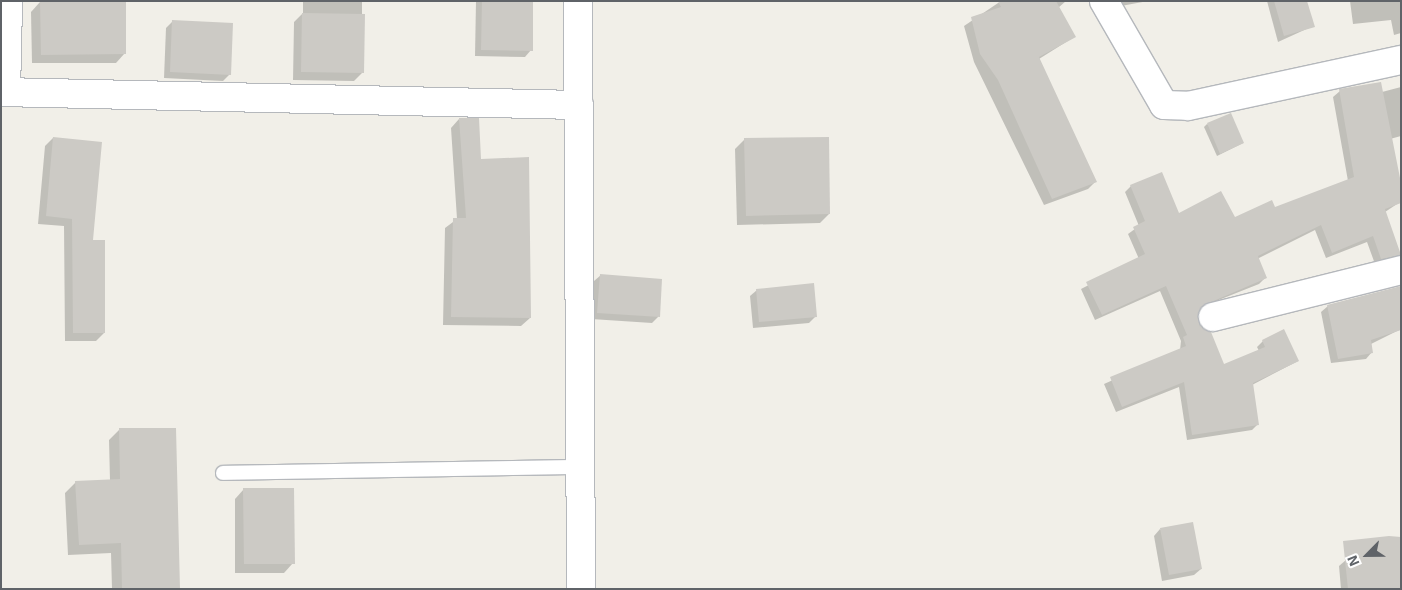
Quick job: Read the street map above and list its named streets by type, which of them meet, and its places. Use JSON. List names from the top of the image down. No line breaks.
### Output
{"north":"bottom left"}
